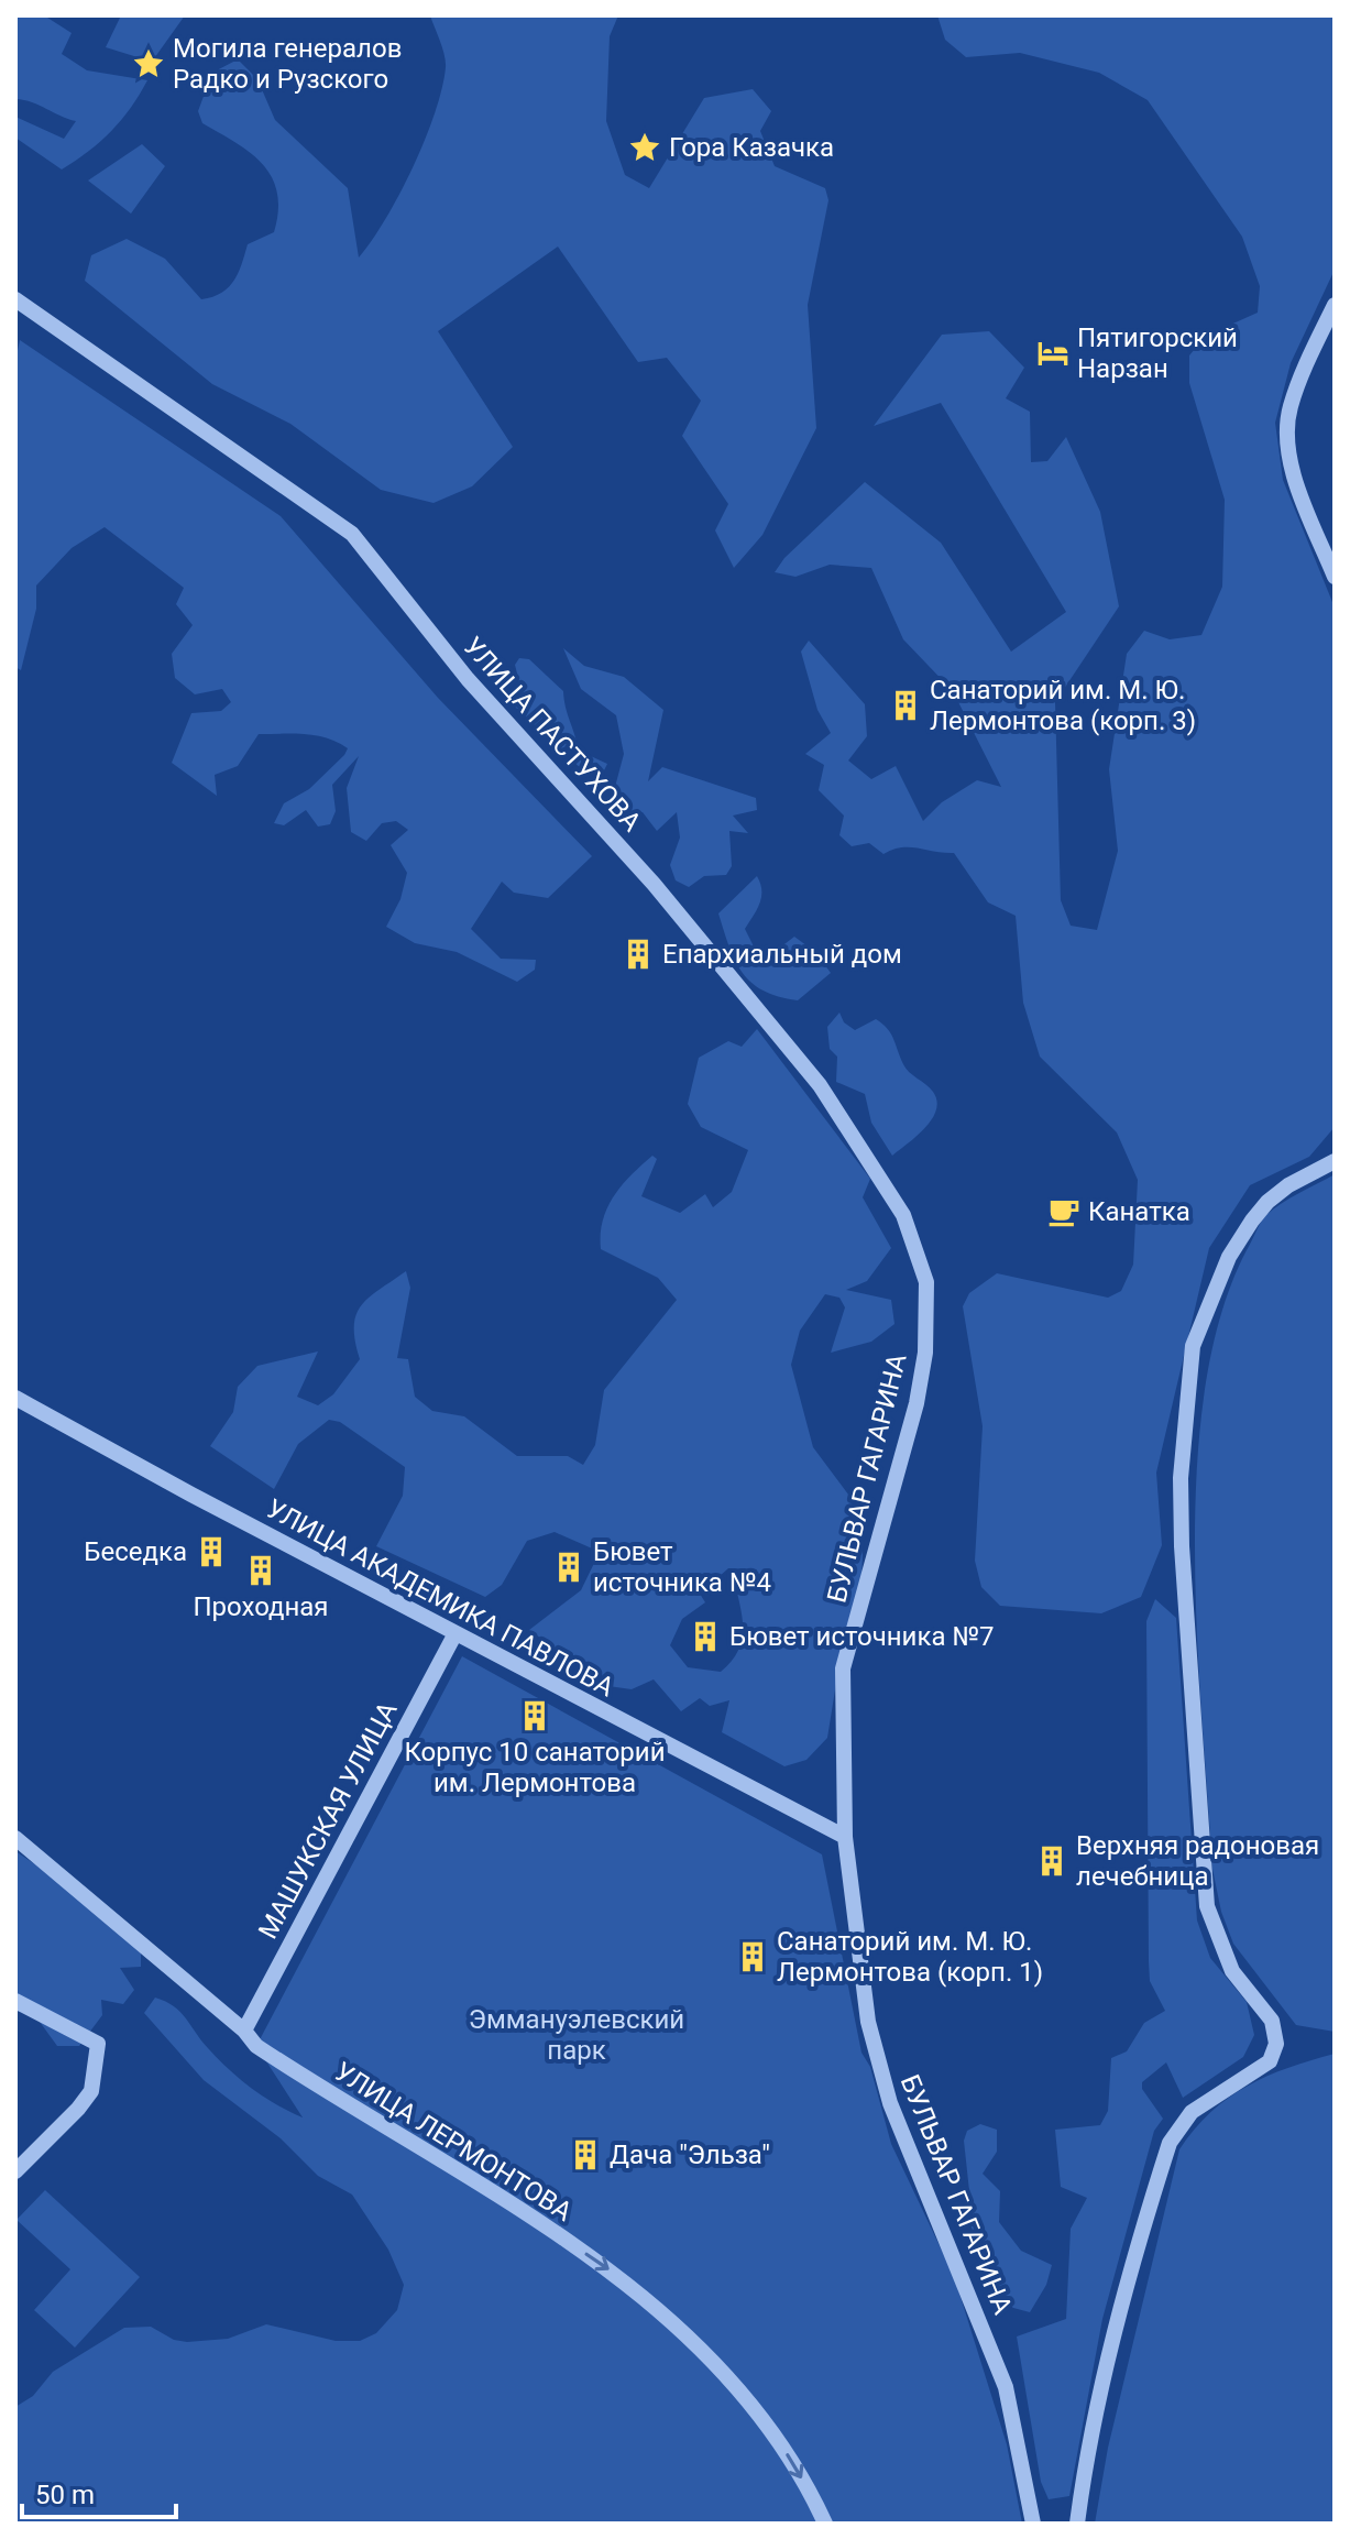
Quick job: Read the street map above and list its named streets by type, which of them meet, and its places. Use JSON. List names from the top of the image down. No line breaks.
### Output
{"streets":{"street":["УЛИЦА ПАСТУХОВА","БУЛЬВАР ГАГАРИНА","УЛИЦА АКАДЕМИКА ПАВЛОВА","МАШУКСКАЯ УЛИЦА","УЛИЦА ЛЕРМОНТОВА"]},"crossings":[["УЛИЦА ПАСТУХОВА","БУЛЬВАР ГАГАРИНА"],["БУЛЬВАР ГАГАРИНА","УЛИЦА АКАДЕМИКА ПАВЛОВА"],["УЛИЦА АКАДЕМИКА ПАВЛОВА","МАШУКСКАЯ УЛИЦА"],["МАШУКСКАЯ УЛИЦА","УЛИЦА ЛЕРМОНТОВА"]],"one_way":["УЛИЦА ЛЕРМОНТОВА"],"parks":["Эммануэлевский парк"],"places":{"place":["Могила генералов Радко и Рузского","Гора Казачка"],"hotel":["Пятигорский Нарзан"],"building":["Санаторий им. М. Ю. Лермонтова (корп. 3)","Епархиальный дом","Беседка","Бювет источника №4","Проходная","Бювет источника №7","Корпус 10 санаторий им. Лермонтова","Верхняя радоновая лечебница","Санаторий им. М. Ю. Лермонтова (корп. 1)","Дача \"Эльза\""],"cafe":["Канатка"]},"scale_bar":"50 m"}
